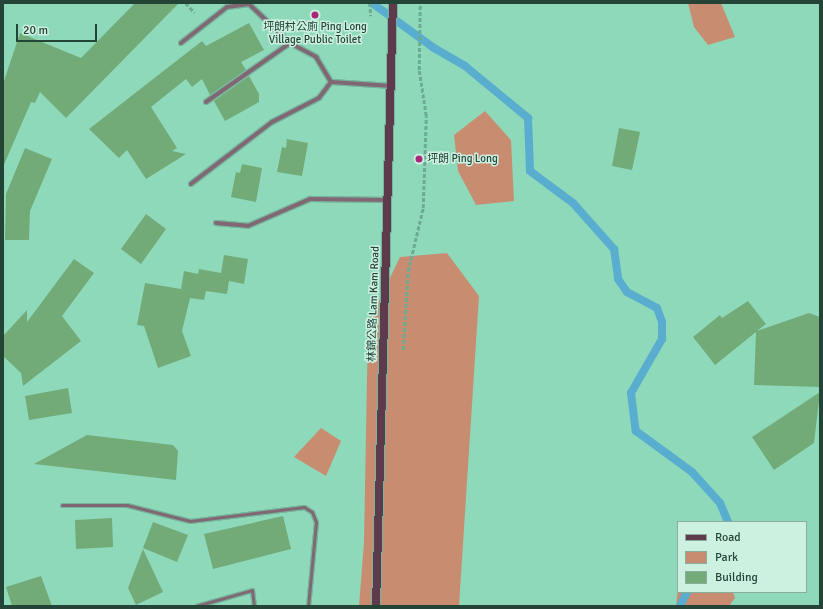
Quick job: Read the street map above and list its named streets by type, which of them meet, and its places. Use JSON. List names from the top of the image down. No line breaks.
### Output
{"streets":{"main road":["林錦公路 Lam Kam Road"]},"places":["坪朗村公廁 Ping Long Village Public Toilet","坪朗 Ping Long"],"legend":["Road","Park","Building"],"scale_bar":"20 m"}
